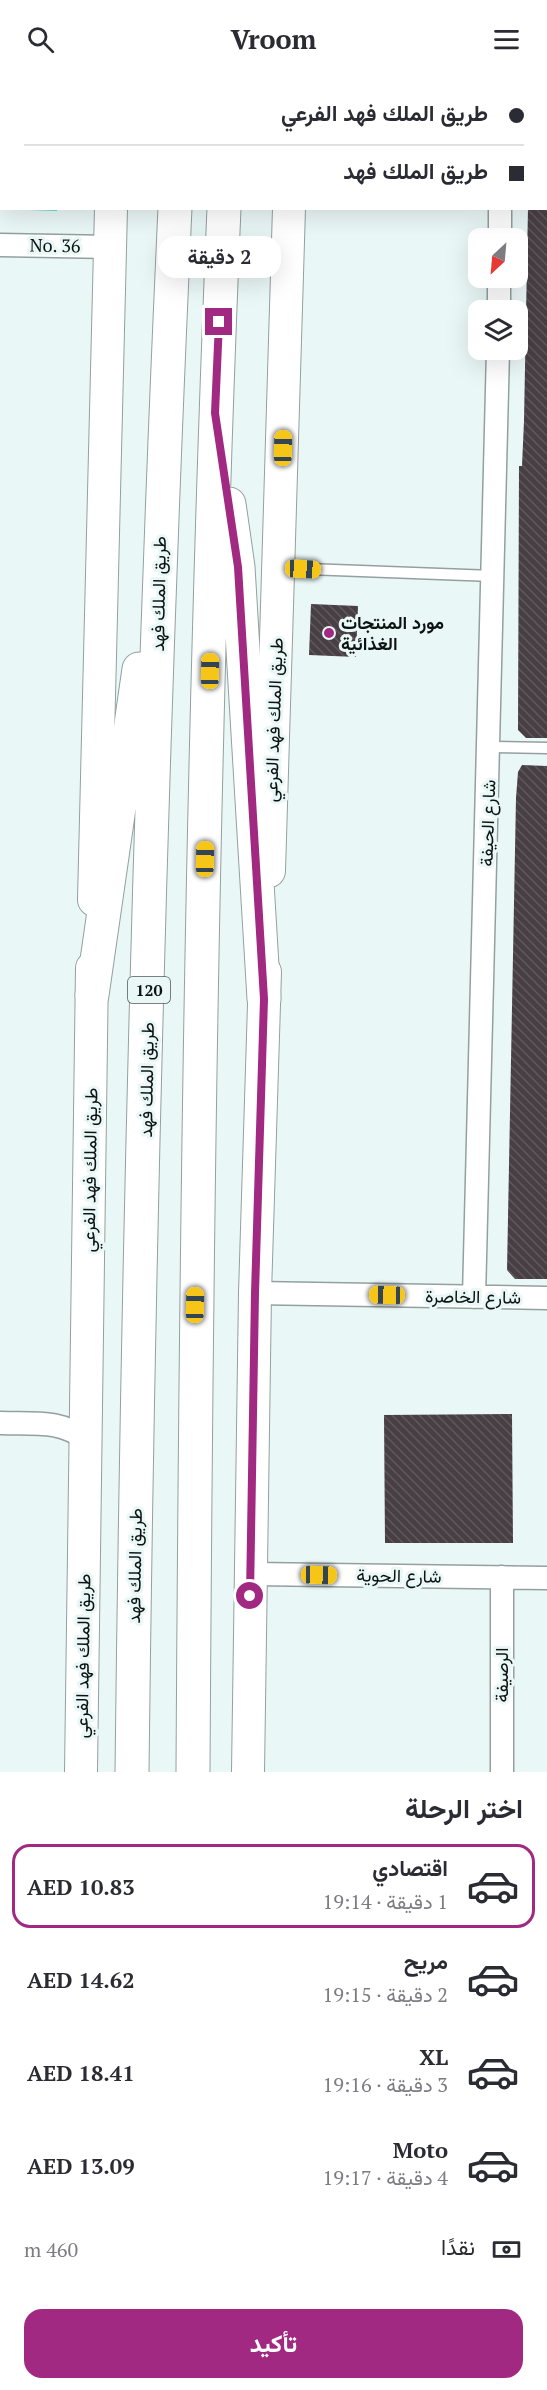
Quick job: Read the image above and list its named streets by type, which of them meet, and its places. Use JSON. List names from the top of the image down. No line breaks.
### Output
{"streets":{"highway":["طريق الملك فهد","120"],"main road":["طريق الملك فهد الفرعي"],"street":["No. 36","شارع الحيفة","شارع الخاصرة","شارع الحوية","الرصيفة"]},"crossings":[["No. 36","طريق الملك فهد الفرعي"],["طريق الملك فهد الفرعي","شارع الخاصرة"],["طريق الملك فهد الفرعي","شارع الحوية"],["شارع الحيفة","شارع الخاصرة"],["شارع الحوية","الرصيفة"]],"places":["مورد المنتجات الغذائية"],"north":"bottom left","page":{"header":"Vroom","banner":["طريق الملك فهد الفرعي","طريق الملك فهد"],"bubble":"2 دقيقة","heading":"اختر الرحلة","list":[{"name":"اقتصادي","note":"1 دقيقة · 19:14","value":"AED 10.83"},{"name":"مريح","note":"2 دقيقة · 19:15","value":"AED 14.62"},{"name":"XL","note":"3 دقيقة · 19:16","value":"AED 18.41"},{"name":"Moto","note":"4 دقيقة · 19:17","value":"AED 13.09"}],"pay":["نقدًا","460 m"],"buttons":"تأكيد"}}
